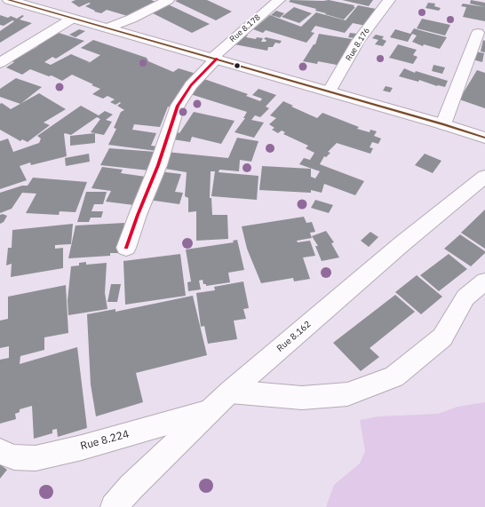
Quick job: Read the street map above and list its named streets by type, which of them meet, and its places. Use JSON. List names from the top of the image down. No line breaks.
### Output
{"streets":{"main road":["Rue 8.178","Rue 8.176","Rue 8.162","Rue 8.224"]},"crossings":[["Rue 8.162","Rue 8.224"]]}
